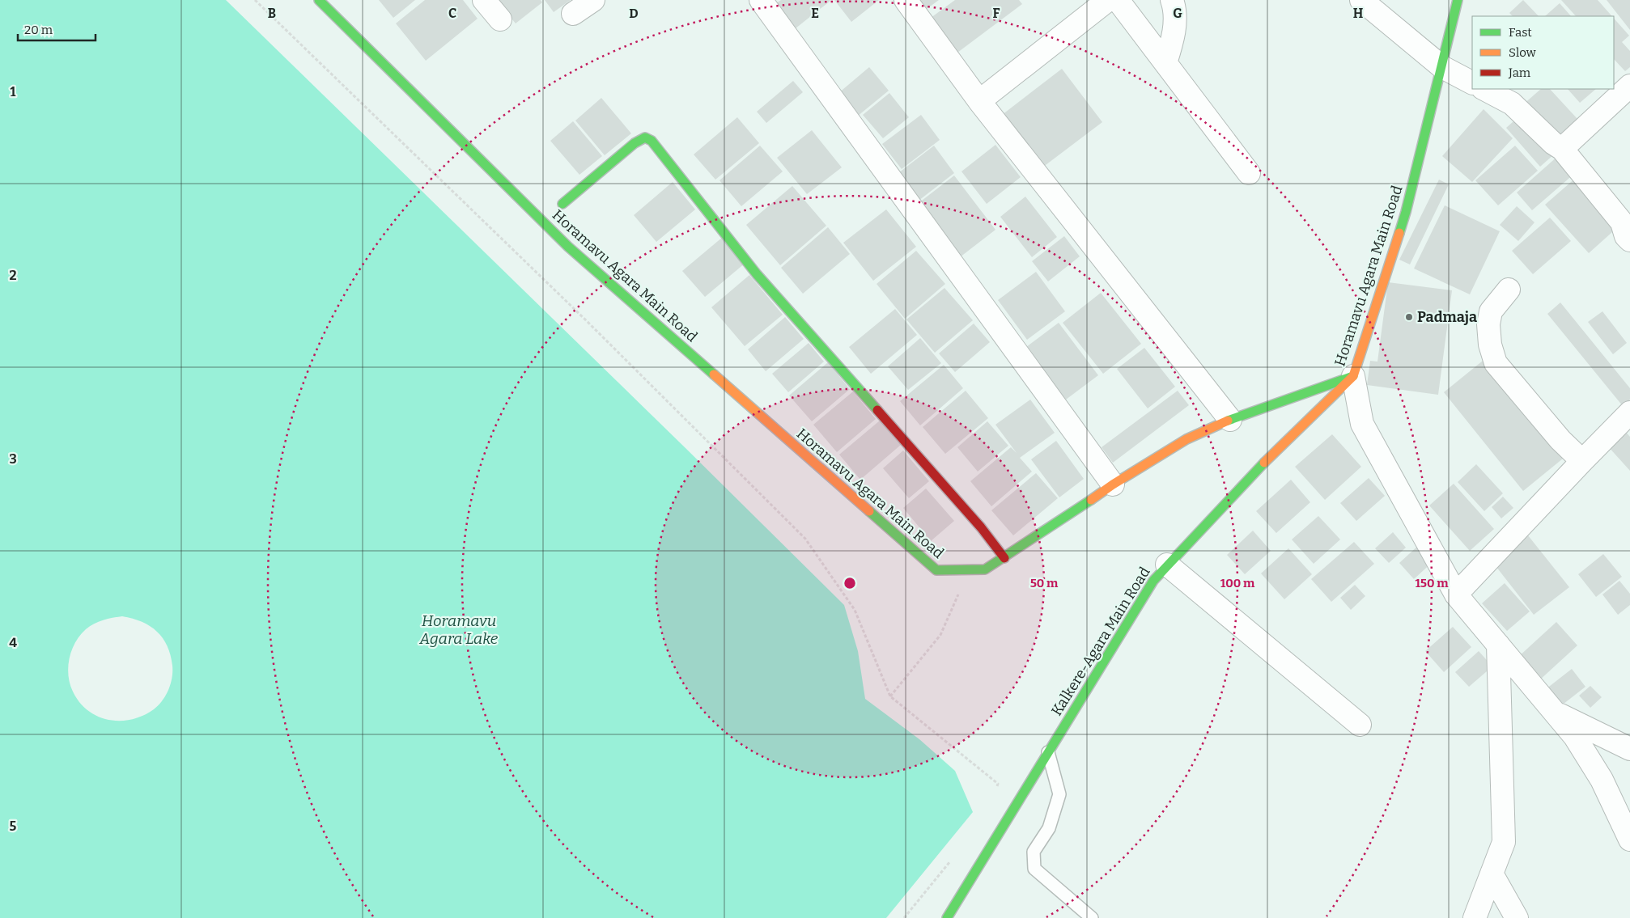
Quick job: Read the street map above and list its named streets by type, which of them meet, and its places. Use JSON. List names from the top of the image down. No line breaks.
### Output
{"streets":{"street":["Horamavu Agara Main Road","Kalkere-Agara Main Road"]},"crossings":[["Horamavu Agara Main Road","Kalkere-Agara Main Road"]],"water":["Horamavu Agara Lake"],"places":["Padmaja"],"legend":["Fast","Slow","Jam"],"scale_bar":"20 m","grid":{"columns":["B","C","D","E","F","G","H"],"rows":["1","2","3","4","5"]},"rings":["50 m","100 m","150 m"]}
